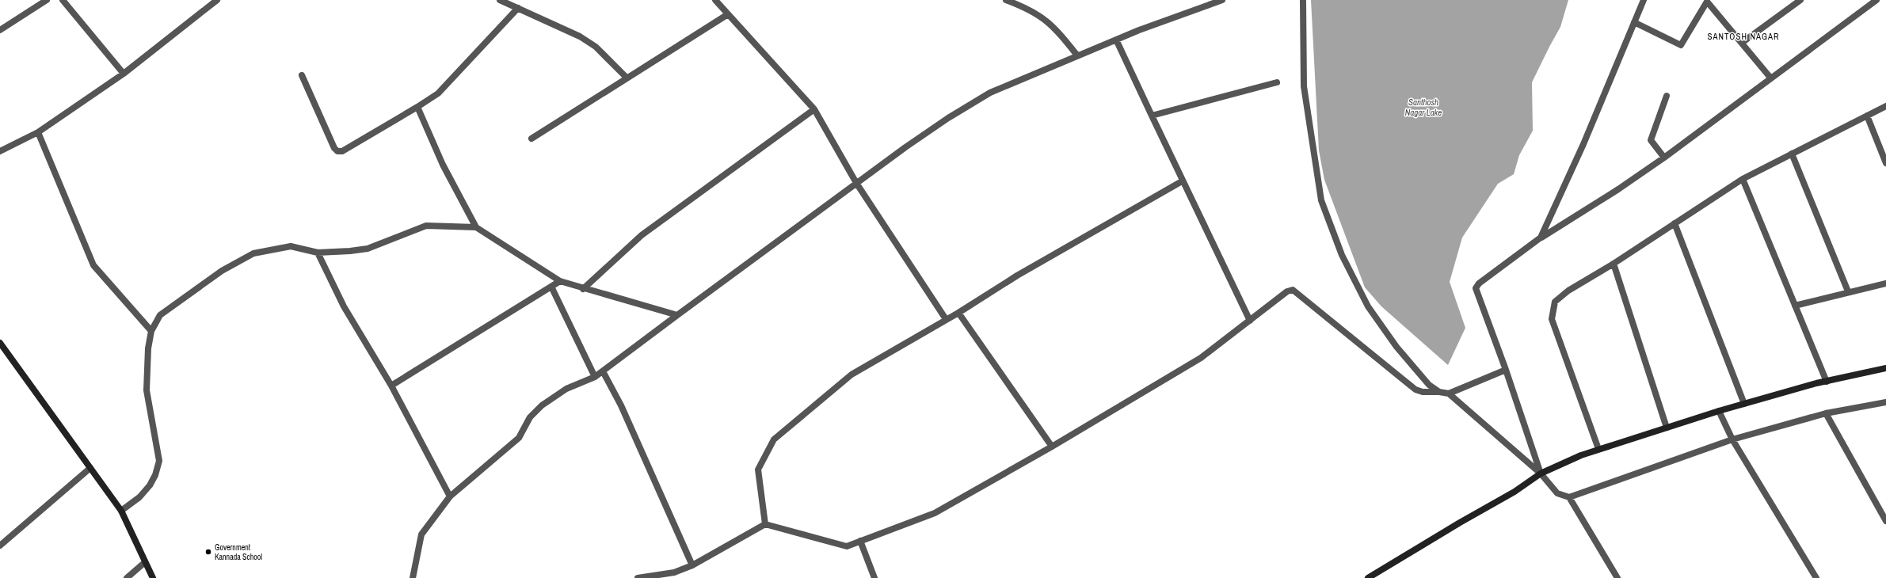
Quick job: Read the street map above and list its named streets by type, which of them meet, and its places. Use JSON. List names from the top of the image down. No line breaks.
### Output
{"districts":["SANTOSH NAGAR"],"water":["Santhosh Nagar Lake"],"places":["Government Kannada School"]}
